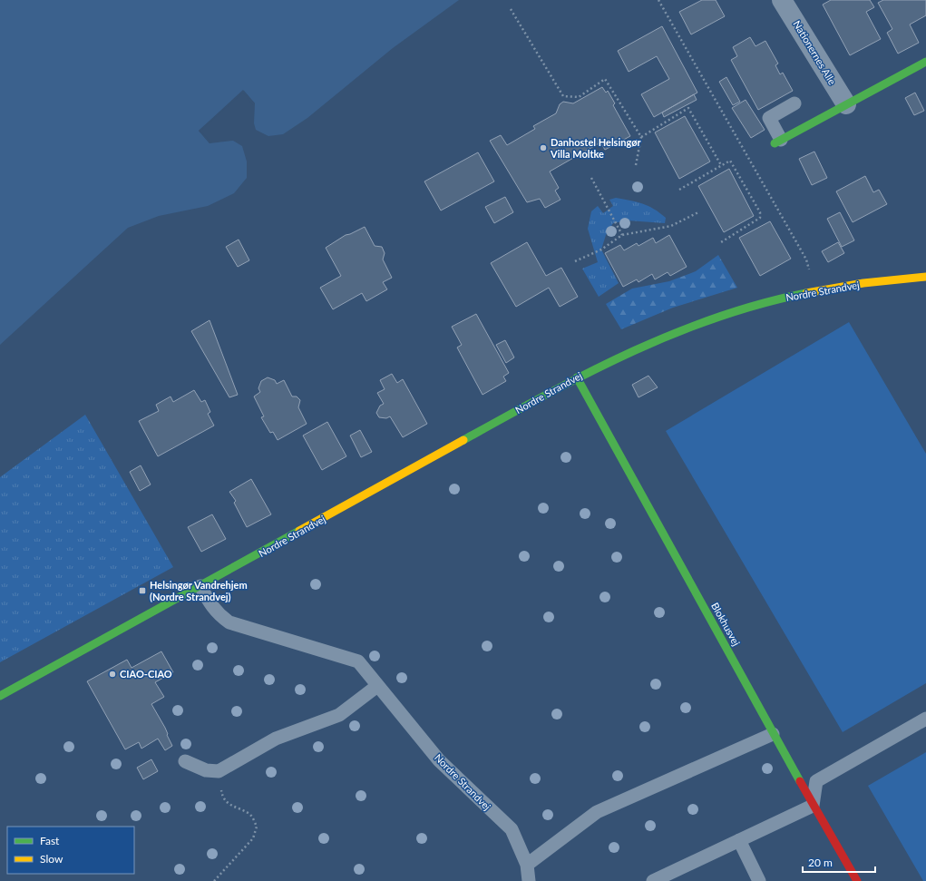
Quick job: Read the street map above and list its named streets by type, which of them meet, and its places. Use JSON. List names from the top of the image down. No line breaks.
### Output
{"streets":{"main road":["Nordre Strandvej","Blokhusvej"],"street":["Nationernes Alle"]},"crossings":[["Nordre Strandvej","Blokhusvej"]],"places":{"other":["Danhostel Helsingør Villa Moltke","CIAO-CIAO"],"transit":["Helsingør Vandrehjem (Nordre Strandvej)"]},"legend":["Fast","Slow"],"scale_bar":"20 m"}
